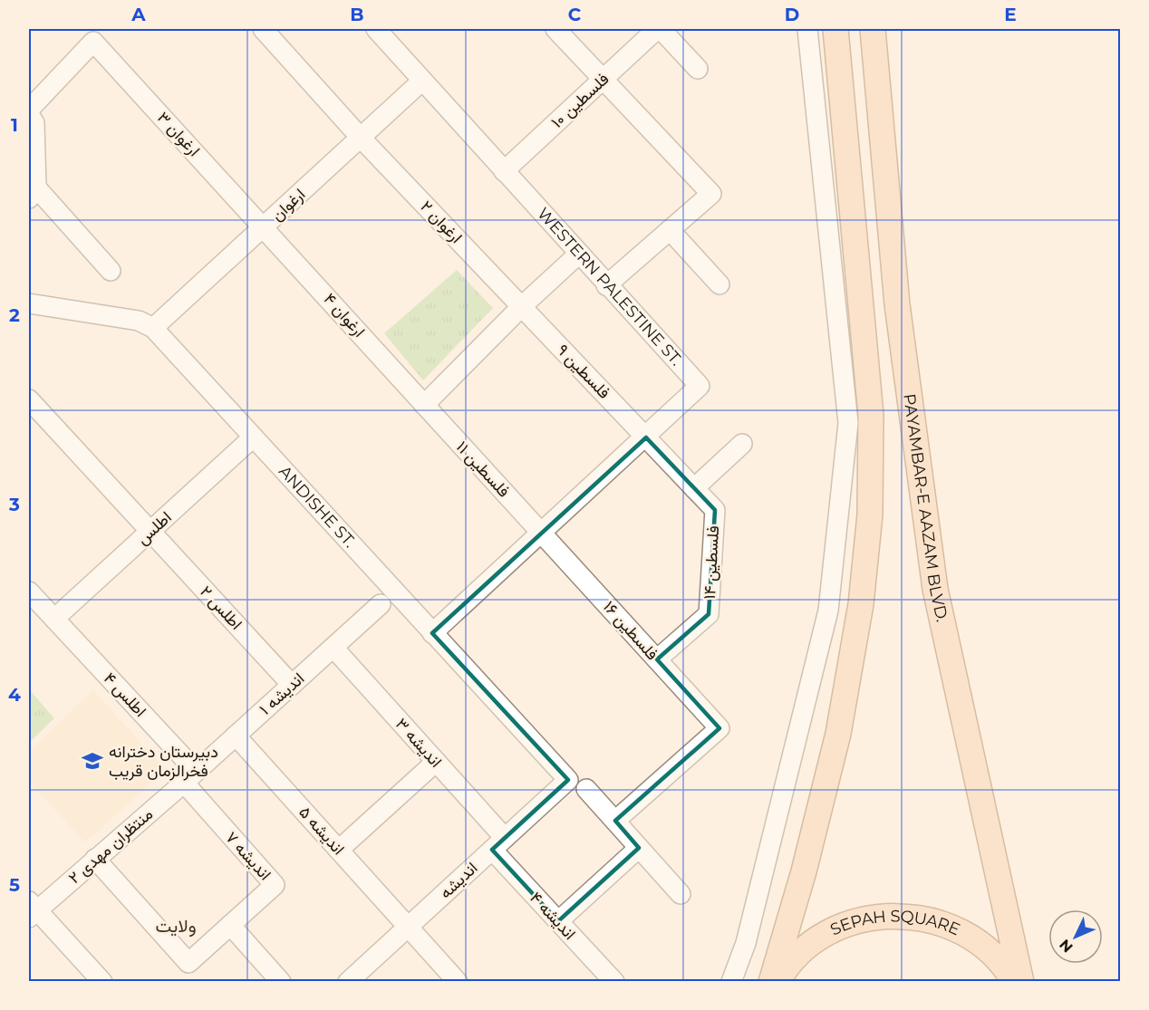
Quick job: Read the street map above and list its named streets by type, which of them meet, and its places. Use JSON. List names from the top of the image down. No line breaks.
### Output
{"streets":{"main road":["PAYAMBAR-E AAZAM BLVD.","SEPAH SQUARE"],"street":["فلسطین ۱۰","ارغوان ۳","ارغوان","ارغوان ۲","WESTERN PALESTINE ST.","ارغوان ۴","فلسطین ۹","فلسطین ۱۱","ANDISHE ST.","اطلس","فلسطین ۱۴","اطلس ۲","فلسطین ۱۶","اندیشه ۱","اطلس ۴","اندیشه ۳","اندیشه ۵","منتظران مهدی ۲","اندیشه ۷","اندیشه","اندیشه ۴"]},"crossings":[["فلسطین ۱۰","WESTERN PALESTINE ST."],["ارغوان ۳","ارغوان"],["ارغوان ۳","ارغوان ۴"],["ارغوان","ارغوان ۲"],["ارغوان","WESTERN PALESTINE ST."],["ارغوان","ارغوان ۴"],["ارغوان","ANDISHE ST."],["ارغوان ۲","فلسطین ۹"],["WESTERN PALESTINE ST.","فلسطین ۹"],["WESTERN PALESTINE ST.","فلسطین ۱۱"],["WESTERN PALESTINE ST.","ANDISHE ST."],["WESTERN PALESTINE ST.","فلسطین ۱۴"],["WESTERN PALESTINE ST.","فلسطین ۱۶"],["ارغوان ۴","فلسطین ۱۱"],["فلسطین ۹","فلسطین ۱۴"],["فلسطین ۱۱","فلسطین ۱۶"],["ANDISHE ST.","اطلس"],["ANDISHE ST.","اندیشه ۳"],["ANDISHE ST.","اندیشه"],["ANDISHE ST.","اندیشه ۴"],["اطلس","اطلس ۲"],["اطلس","اطلس ۴"],["فلسطین ۱۴","فلسطین ۱۶"],["اطلس ۲","اندیشه ۱"],["اندیشه ۱","اطلس ۴"],["اندیشه ۱","اندیشه ۳"],["اندیشه ۱","اندیشه ۵"],["اندیشه ۱","منتظران مهدی ۲"],["اندیشه ۱","اندیشه ۷"],["اطلس ۴","منتظران مهدی ۲"],["اطلس ۴","اندیشه ۷"],["اندیشه ۳","اندیشه"],["اندیشه ۳","اندیشه ۴"],["اندیشه ۵","اندیشه"],["منتظران مهدی ۲","اندیشه ۷"],["اندیشه","اندیشه ۴"]],"districts":["ولایت"],"places":{"school or university":["دبیرستان دخترانه فخرالزمان قریب"]},"north":"bottom left","grid":{"columns":["A","B","C","D","E"],"rows":["1","2","3","4","5"]}}
